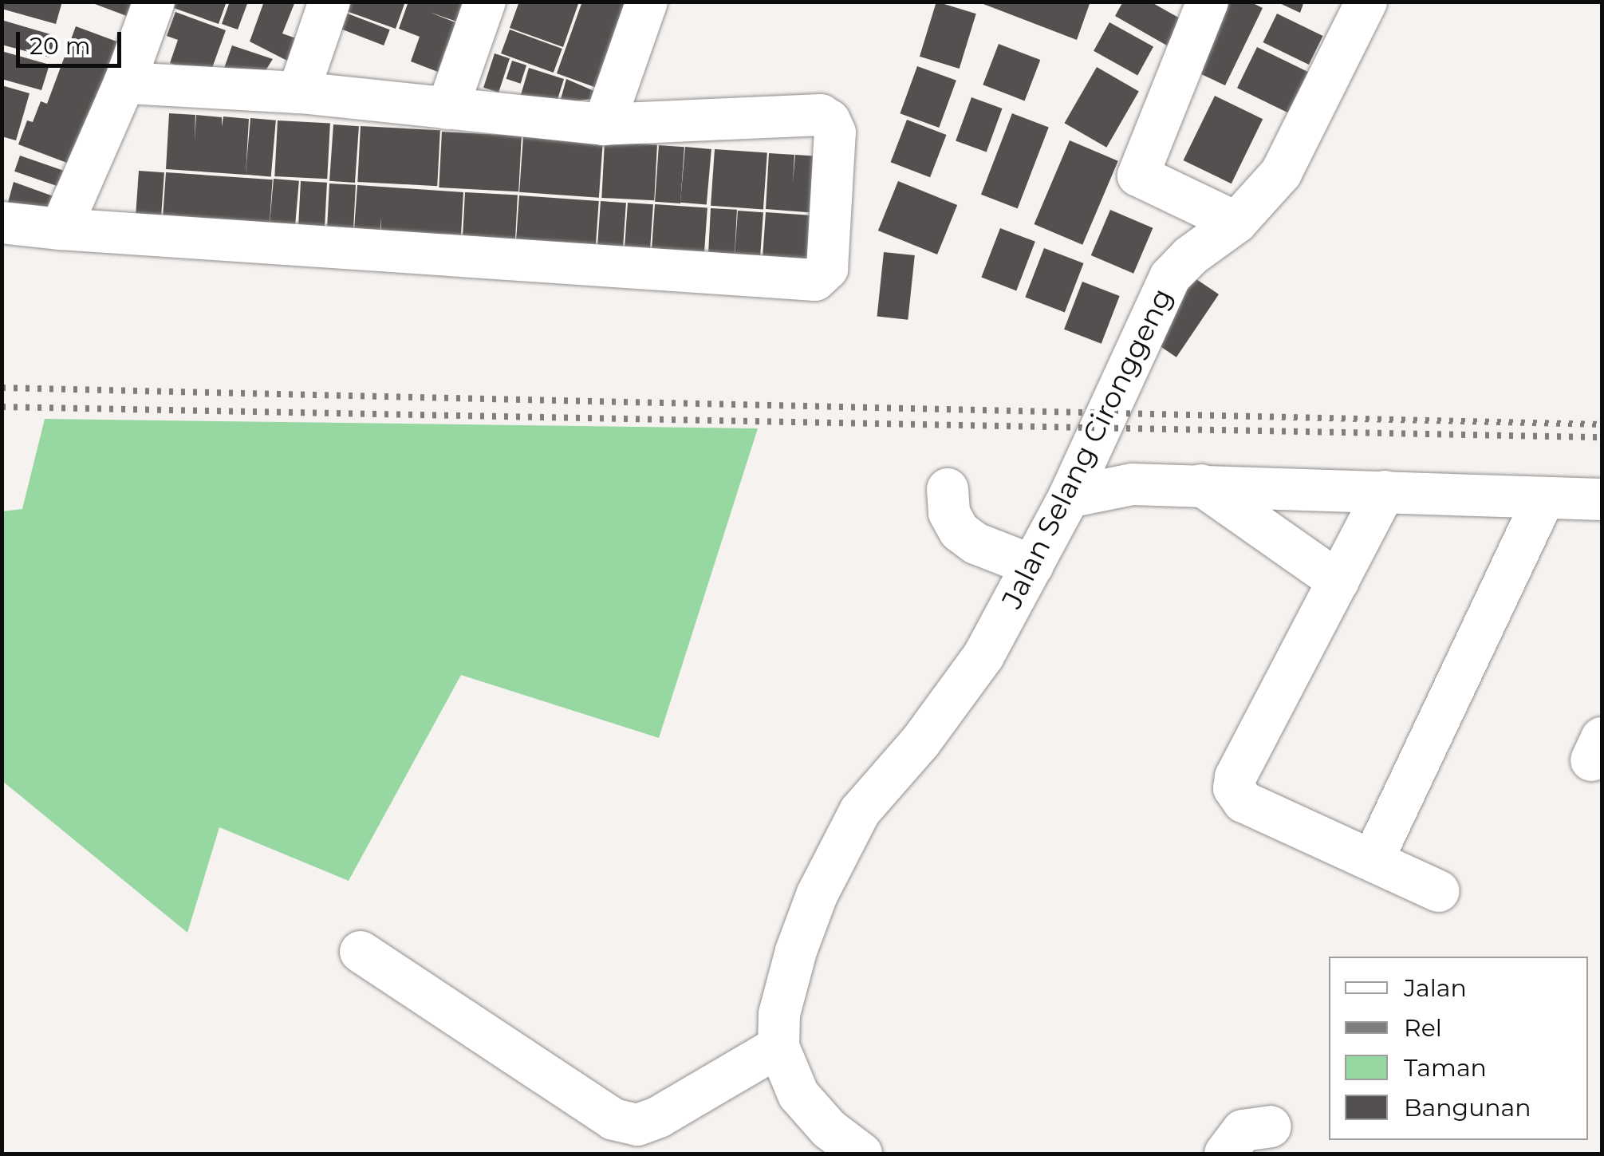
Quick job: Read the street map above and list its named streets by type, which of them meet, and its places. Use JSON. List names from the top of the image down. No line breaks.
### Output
{"streets":{"street":["Jalan Selang Cironggeng"]},"legend":["Jalan","Rel","Taman","Bangunan"],"scale_bar":"20 m"}
